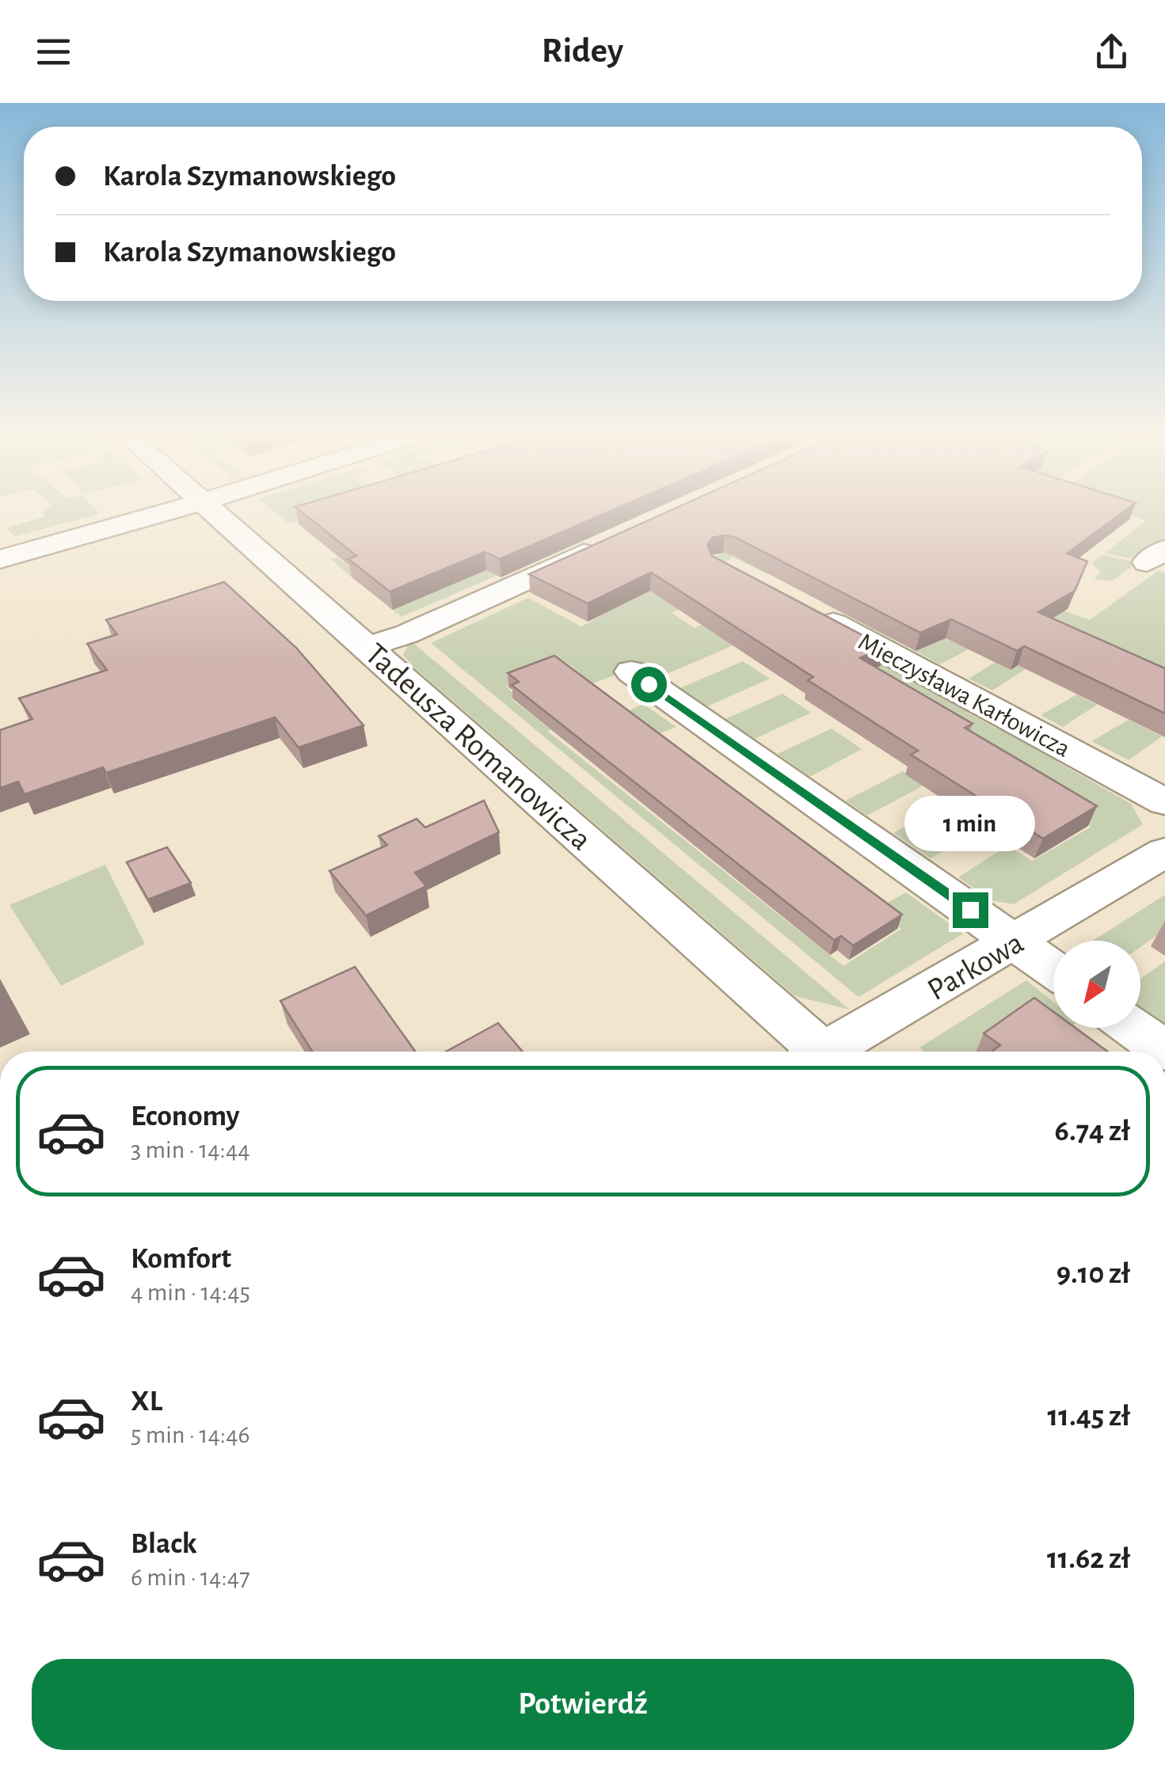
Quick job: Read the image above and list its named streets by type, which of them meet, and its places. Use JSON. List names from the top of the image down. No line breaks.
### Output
{"streets":{"street":["Mieczysława Karłowicza","Tadeusza Romanowicza","Parkowa"]},"north":"bottom left","page":{"header":"Ridey","banner":["Karola Szymanowskiego","Karola Szymanowskiego"],"bubble":"1 min","list":[{"name":"Economy","note":"3 min · 14:44","value":"6.74 zł"},{"name":"Komfort","note":"4 min · 14:45","value":"9.10 zł"},{"name":"XL","note":"5 min · 14:46","value":"11.45 zł"},{"name":"Black","note":"6 min · 14:47","value":"11.62 zł"}],"buttons":"Potwierdź"}}
